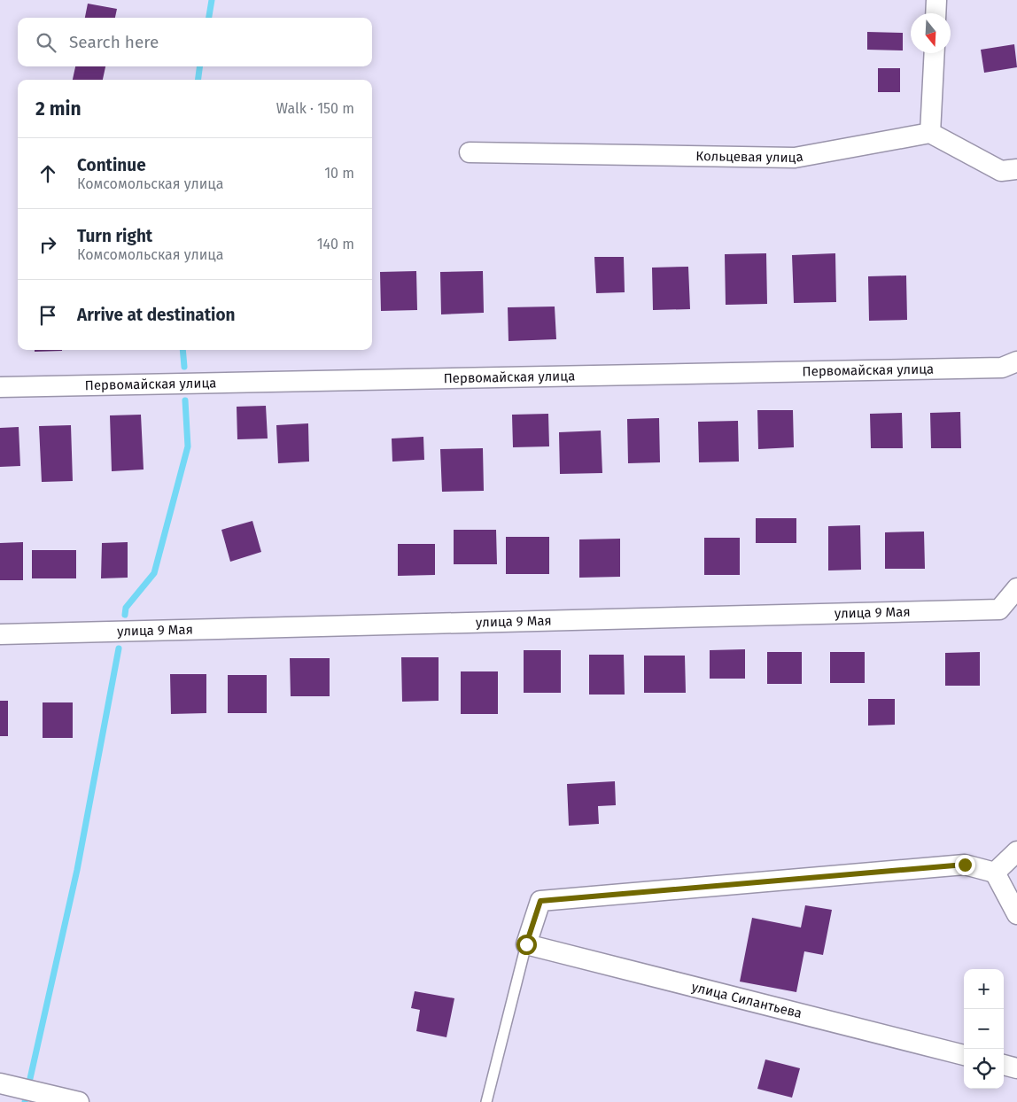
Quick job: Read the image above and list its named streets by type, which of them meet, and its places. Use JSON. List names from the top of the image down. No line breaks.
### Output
{"streets":{"street":["Кольцевая улица","Первомайская улица","улица 9 Мая","улица Силантьева"]},"north":"bottom","page":{"search":"Search here","heading":["2 min","Walk · 150 m"],"list":[["Continue","Комсомольская улица","10 m"],["Turn right","Комсомольская улица","140 m"],"Arrive at destination"],"map_buttons":["+","−"]}}
